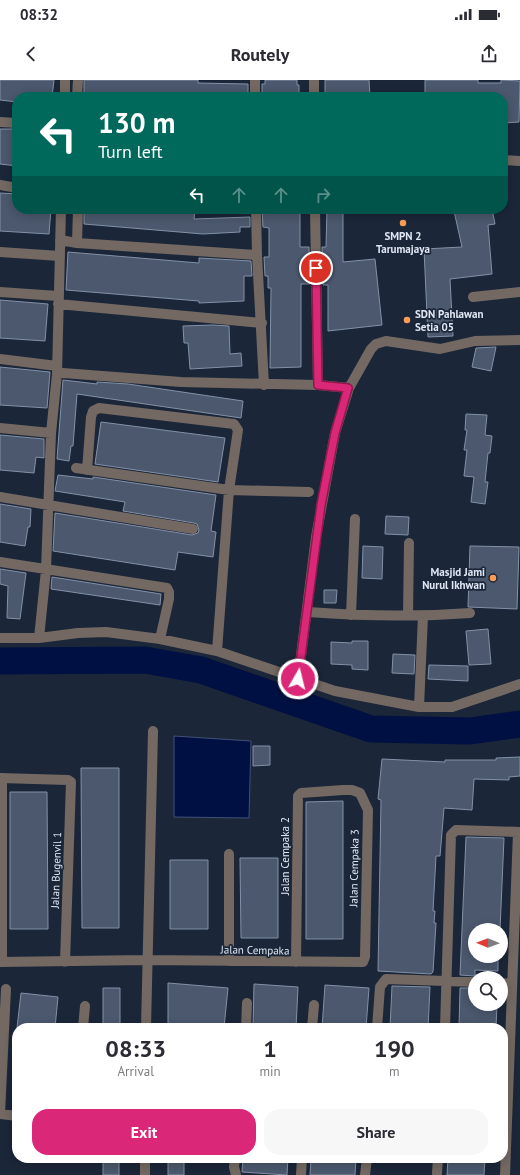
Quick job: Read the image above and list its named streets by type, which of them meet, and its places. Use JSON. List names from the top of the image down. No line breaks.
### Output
{"streets":{"street":["Jalan Cempaka 2","Jalan Cempaka 3","Jalan Bugenvil 1","Jalan Cempaka"]},"crossings":[["Jalan Cempaka 2","Jalan Cempaka 3"],["Jalan Cempaka 2","Jalan Cempaka"],["Jalan Cempaka 3","Jalan Cempaka"],["Jalan Bugenvil 1","Jalan Cempaka"]],"places":["SMPN 2 Tarumajaya","SDN Pahlawan Setia 05","Masjid Jami Nurul Ikhwan"],"north":"left","page":{"status":"08:32","header":"Routely","turn":["130 m","Turn left"],"eta":["08:33","Arrival","1","min","190","m"],"buttons":["Exit","Share"]}}
